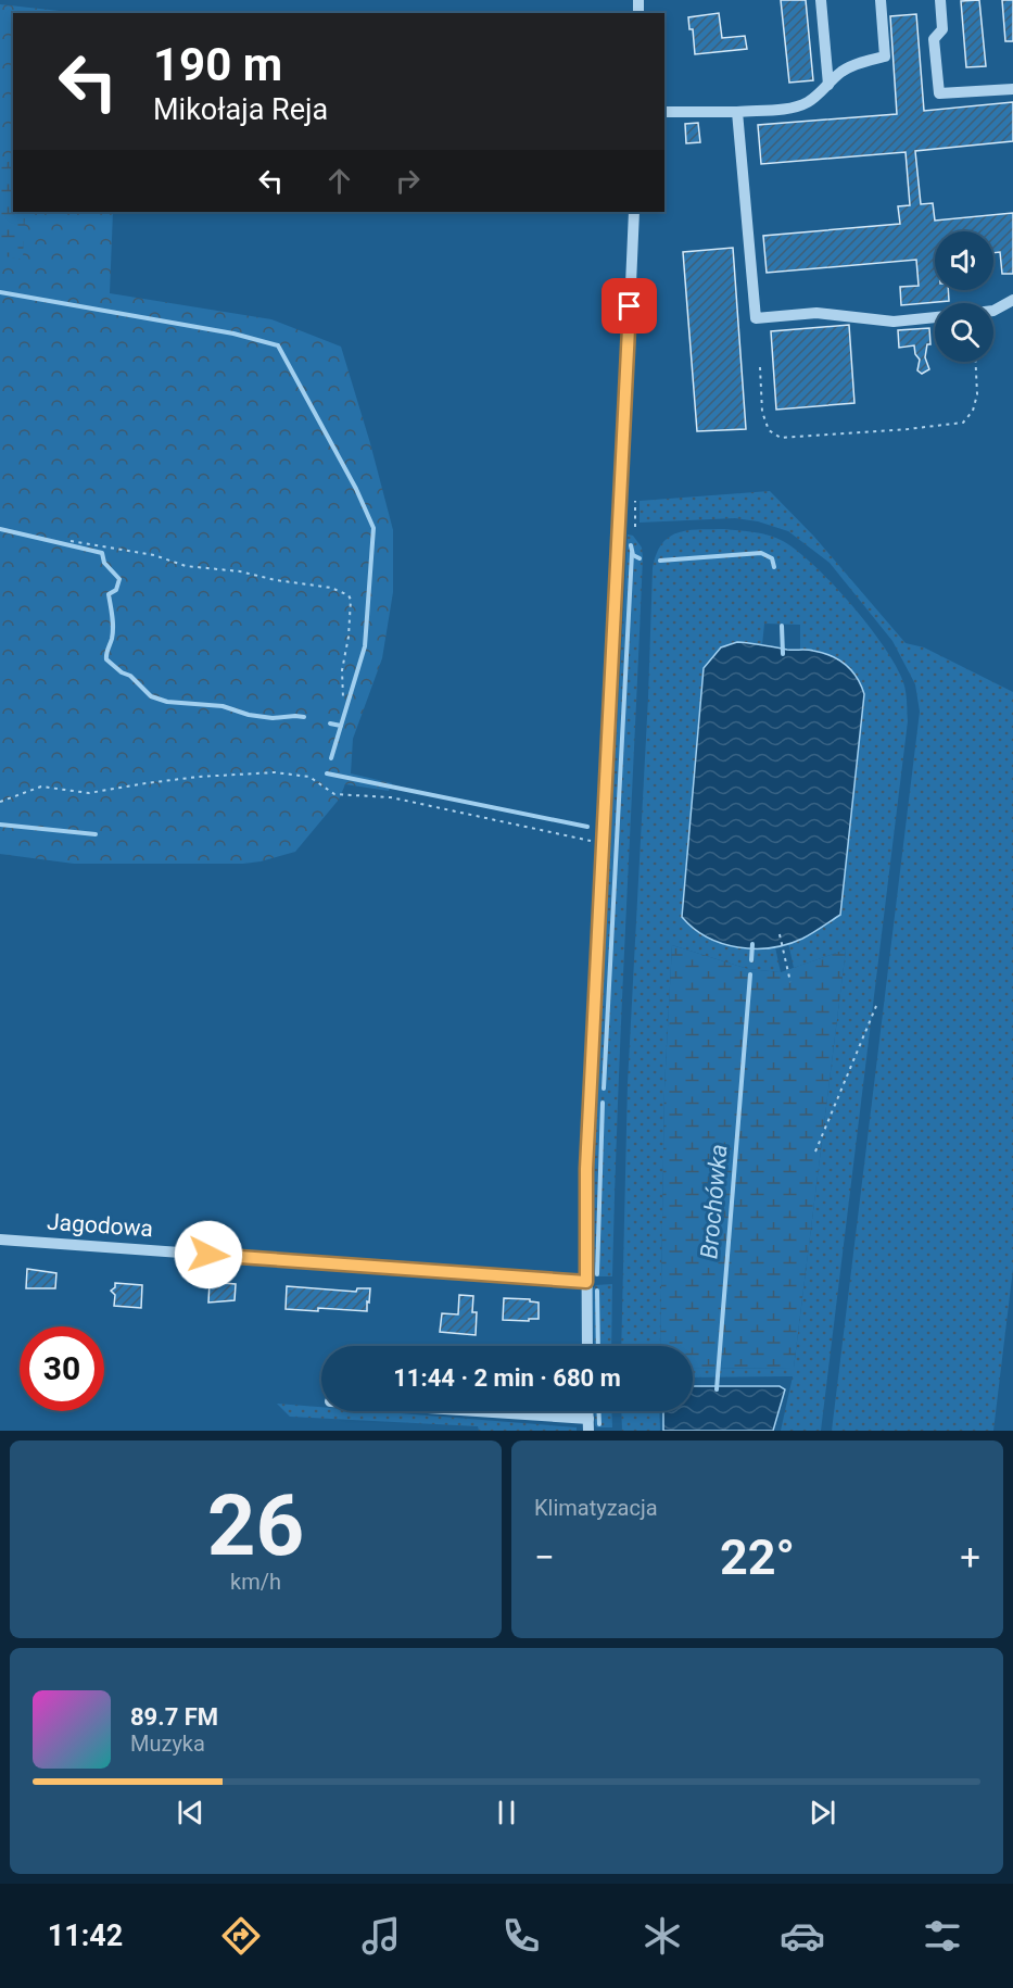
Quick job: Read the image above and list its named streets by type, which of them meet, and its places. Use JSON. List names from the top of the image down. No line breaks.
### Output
{"streets":{"street":["Jagodowa"]},"water":["Brochówka"],"page":{"turn":["190 m","Mikołaja Reja"],"limit":"30","trip":"11:44 · 2 min · 680 m","tile":[["26","km/h"],"Klimatyzacja"],"heat":["−","22°","+"],"song":["89.7 FM","Muzyka"],"tabs":"11:42"}}
